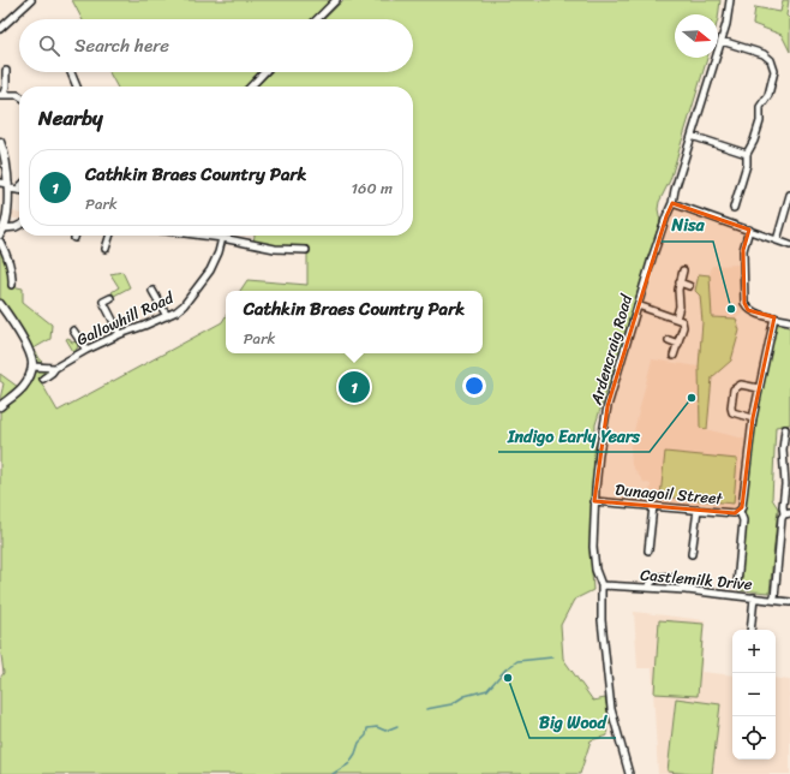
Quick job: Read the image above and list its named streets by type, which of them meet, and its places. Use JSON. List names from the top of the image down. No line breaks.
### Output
{"streets":{"street":["Gallowhill Road","Ardencraig Road","Dunagoil Street","Castlemilk Drive"]},"crossings":[["Ardencraig Road","Dunagoil Street"],["Ardencraig Road","Castlemilk Drive"]],"places":["Nisa","Indigo Early Years","Big Wood"],"north":"right","page":{"search":"Search here","heading":"Nearby","list":[{"mark":"1","name":"Cathkin Braes Country Park","note":"Park","value":"160 m"}],"popup":["Cathkin Braes Country Park","Park"],"pins":"1","map_buttons":["+","−"]}}
